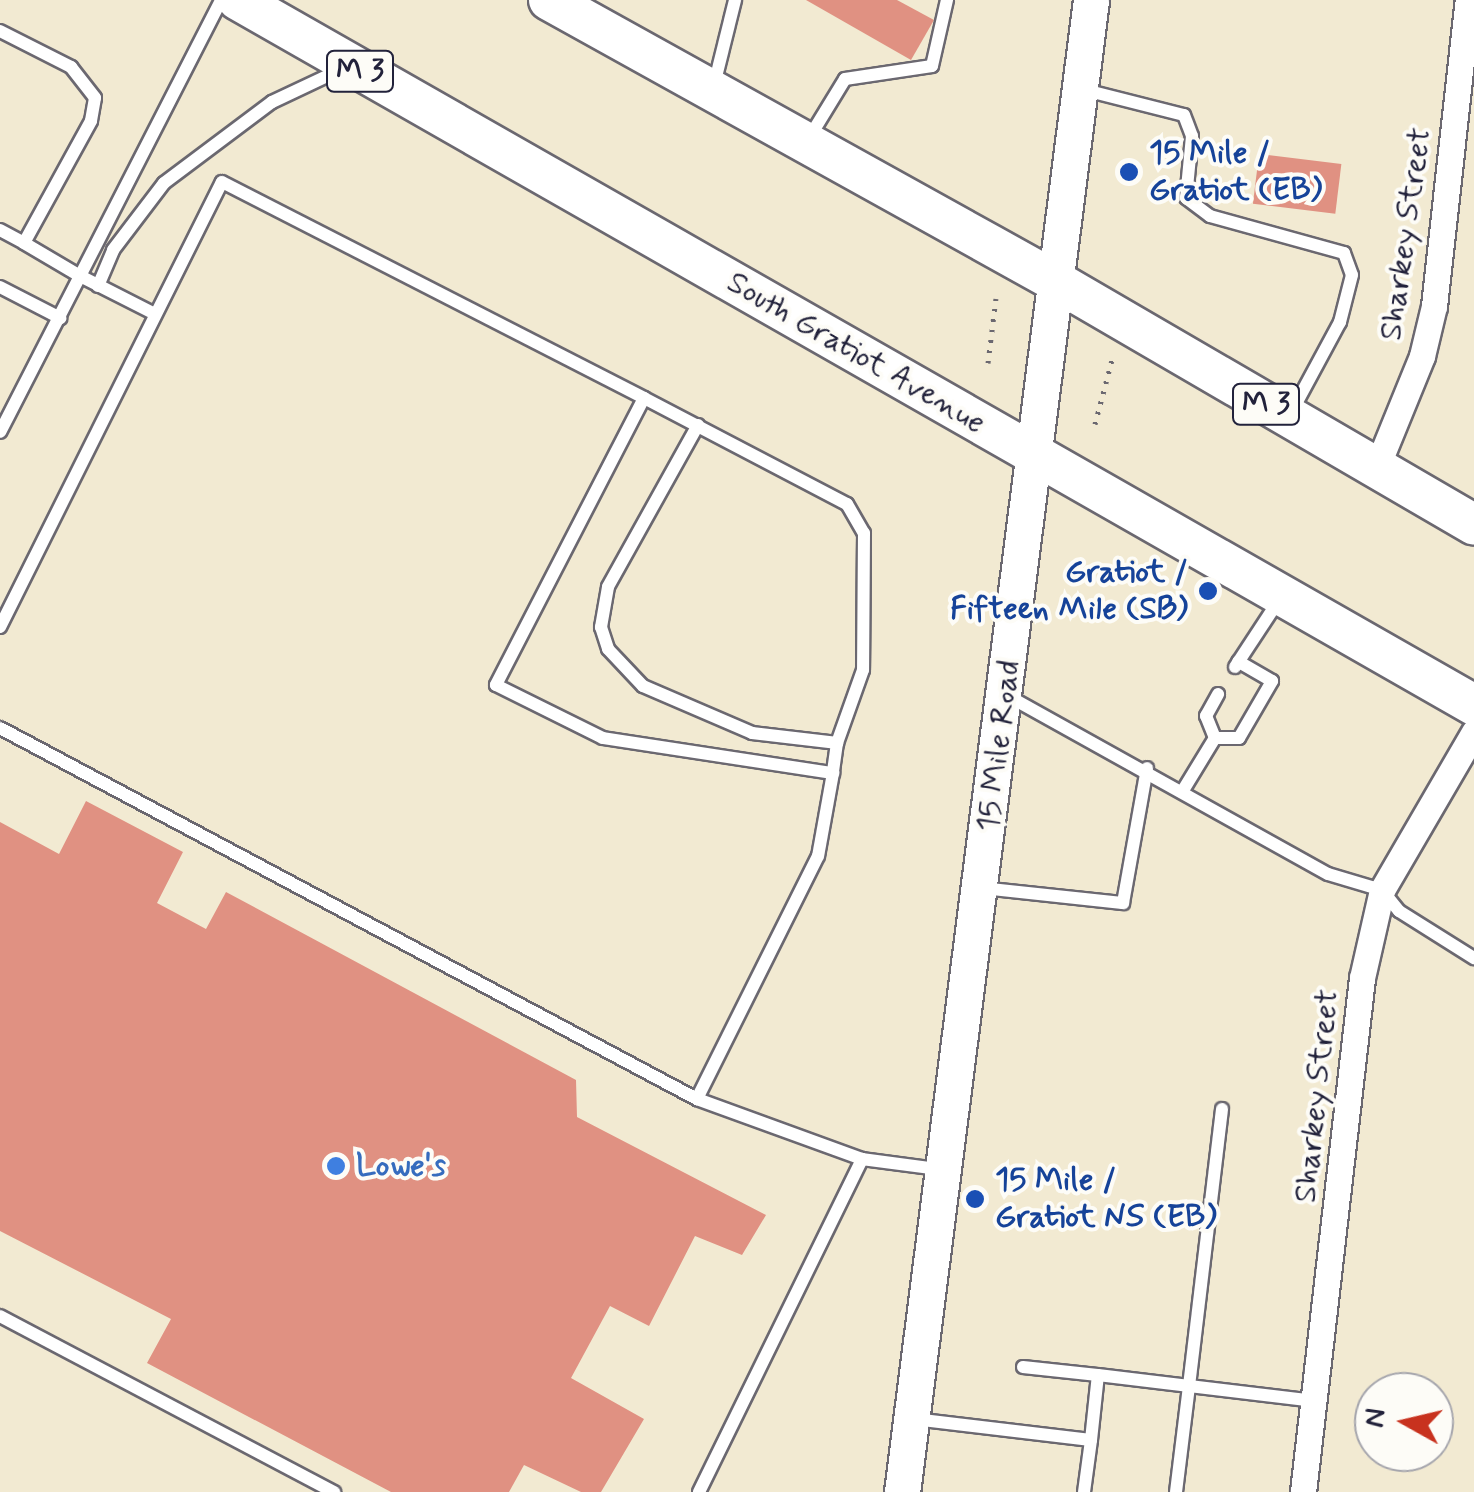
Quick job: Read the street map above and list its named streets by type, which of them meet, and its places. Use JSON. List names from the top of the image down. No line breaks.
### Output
{"streets":{"main road":["M 3","South Gratiot Avenue","15 Mile Road"],"street":["Sharkey Street"]},"crossings":[["M 3","Sharkey Street"],["M 3","15 Mile Road"],["South Gratiot Avenue","15 Mile Road"]],"places":["15 Mile / Gratiot (EB)","Gratiot / Fifteen Mile (SB)","Lowe's","15 Mile / Gratiot NS (EB)"],"north":"left"}
